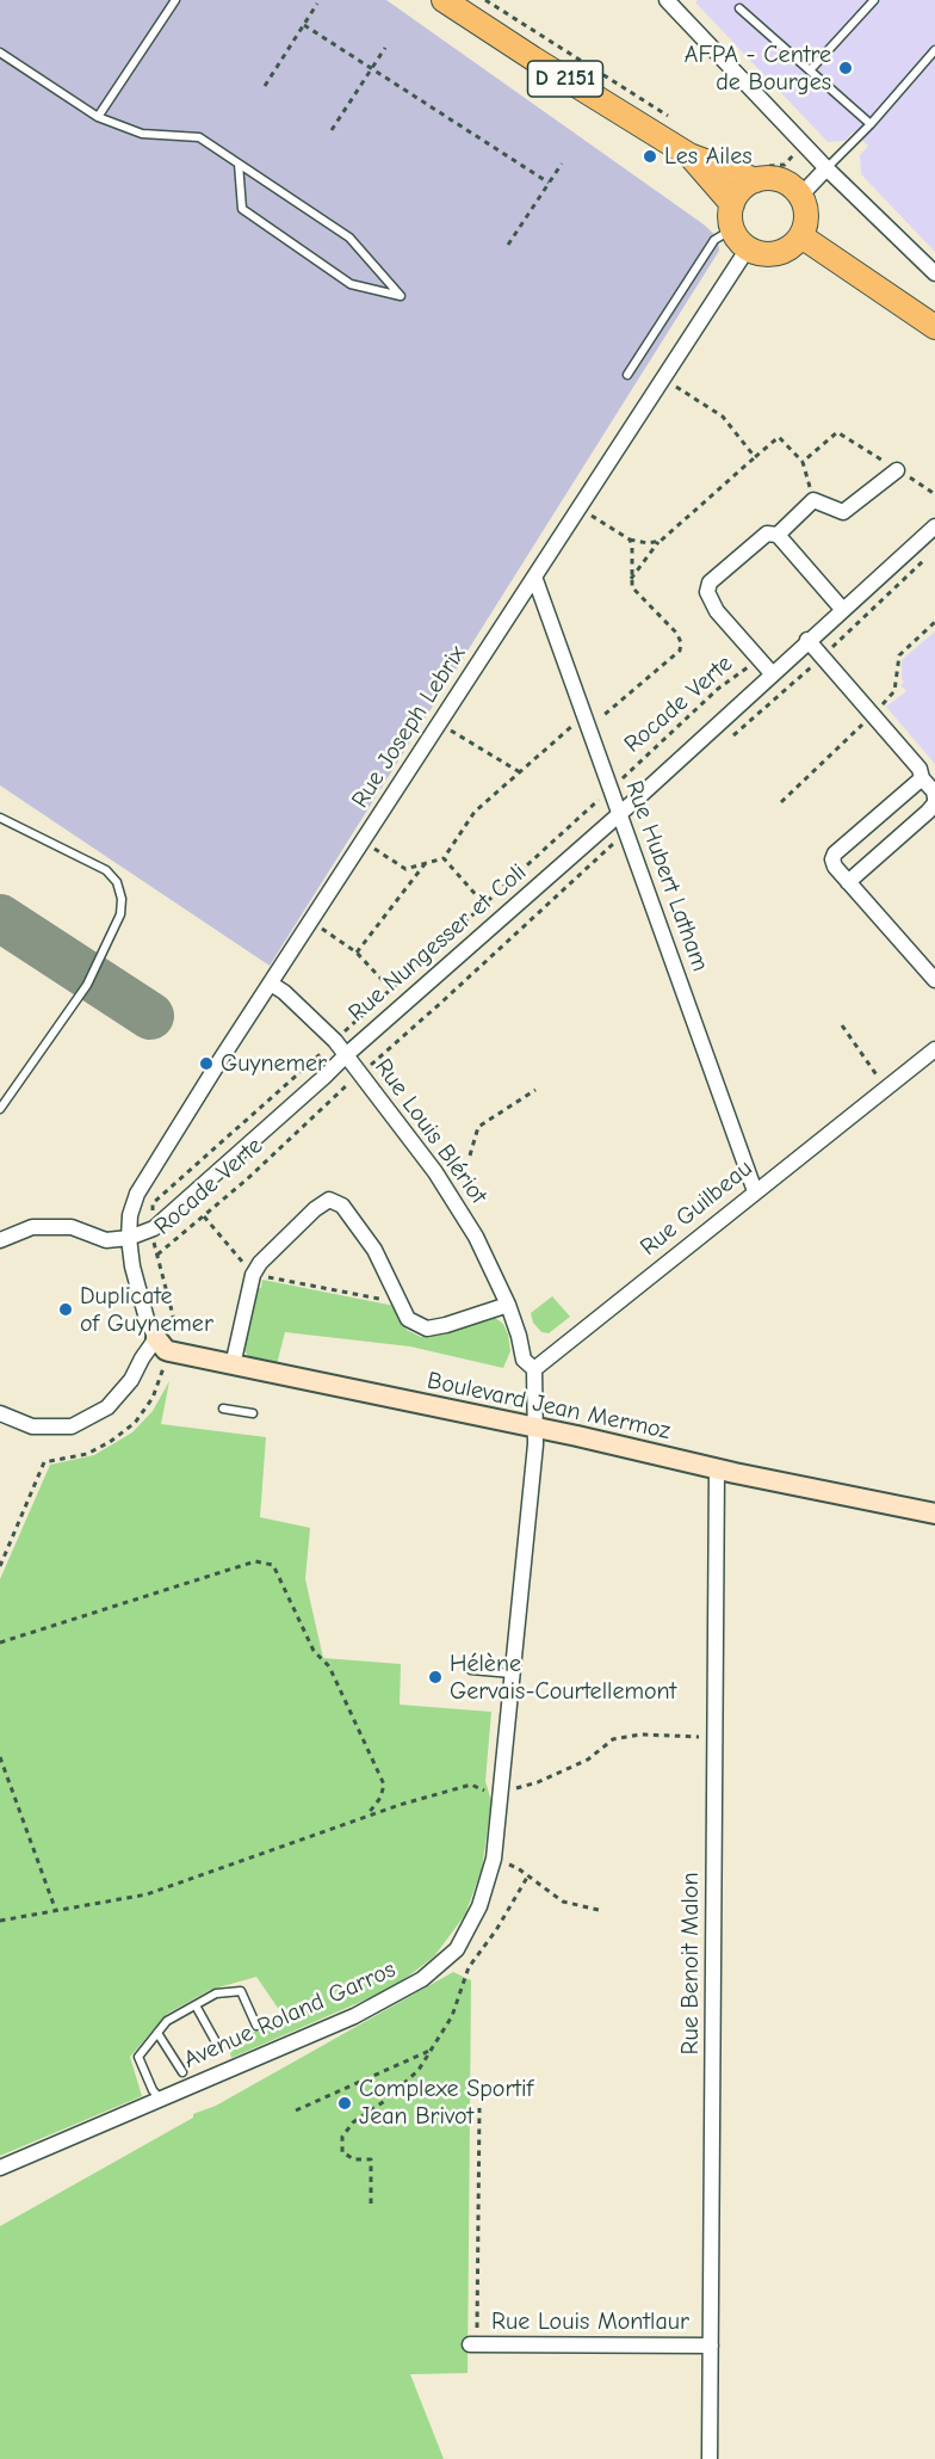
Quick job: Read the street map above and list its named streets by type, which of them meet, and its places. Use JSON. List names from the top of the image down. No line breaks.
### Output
{"streets":{"main road":["D 2151"],"street":["Rue Joseph Lebrix","Rue Hubert Latham","Rue Nungesser et Coli","Rue Louis Blériot","Rue Guilbeau","Boulevard Jean Mermoz","Rue Benoit Malon","Avenue Roland Garros","Rue Louis Montlaur"],"path":["Rocade Verte"]},"crossings":[["D 2151","Rue Joseph Lebrix"],["Rocade Verte","Rue Hubert Latham"],["Rocade Verte","Rue Nungesser et Coli"],["Rocade Verte","Rue Louis Blériot"],["Rue Joseph Lebrix","Rue Hubert Latham"],["Rue Joseph Lebrix","Rue Nungesser et Coli"],["Rue Joseph Lebrix","Rue Louis Blériot"],["Rue Joseph Lebrix","Boulevard Jean Mermoz"],["Rue Hubert Latham","Rue Nungesser et Coli"],["Rue Hubert Latham","Rue Guilbeau"],["Rue Nungesser et Coli","Rue Louis Blériot"],["Rue Louis Blériot","Rue Guilbeau"],["Boulevard Jean Mermoz","Rue Benoit Malon"],["Boulevard Jean Mermoz","Avenue Roland Garros"],["Rue Benoit Malon","Rue Louis Montlaur"]],"places":["AFPA - Centre de Bourges","Les Ailes","Guynemer","Duplicate of Guynemer","Hélène Gervais-Courtellemont","Complexe Sportif Jean Brivot"]}
